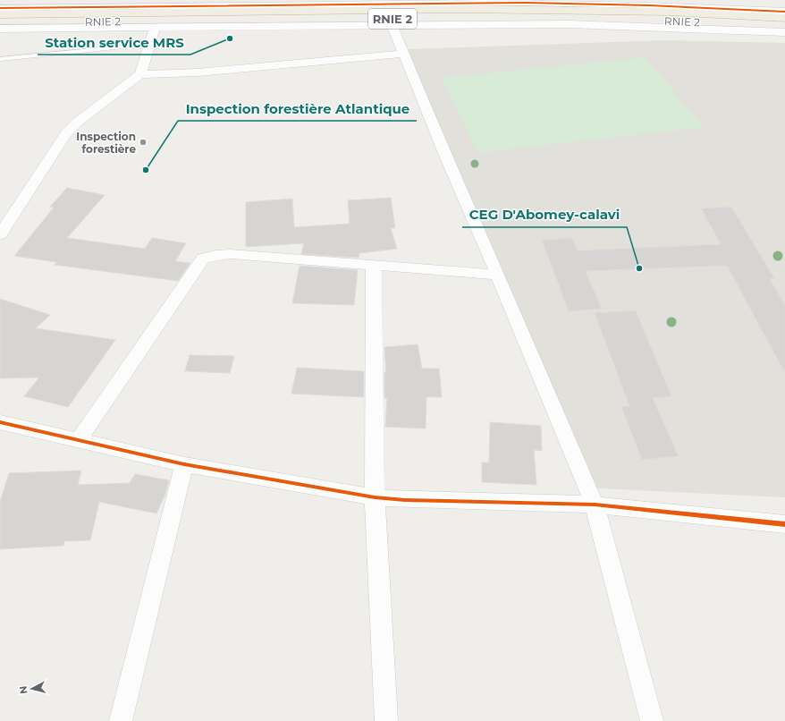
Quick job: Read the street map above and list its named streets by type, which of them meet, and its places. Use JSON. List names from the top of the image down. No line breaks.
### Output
{"streets":{"highway":["RNIE 2"]},"places":["Station service MRS","Inspection forestière","Inspection forestière Atlantique","CEG D'Abomey-calavi"],"north":"left"}
